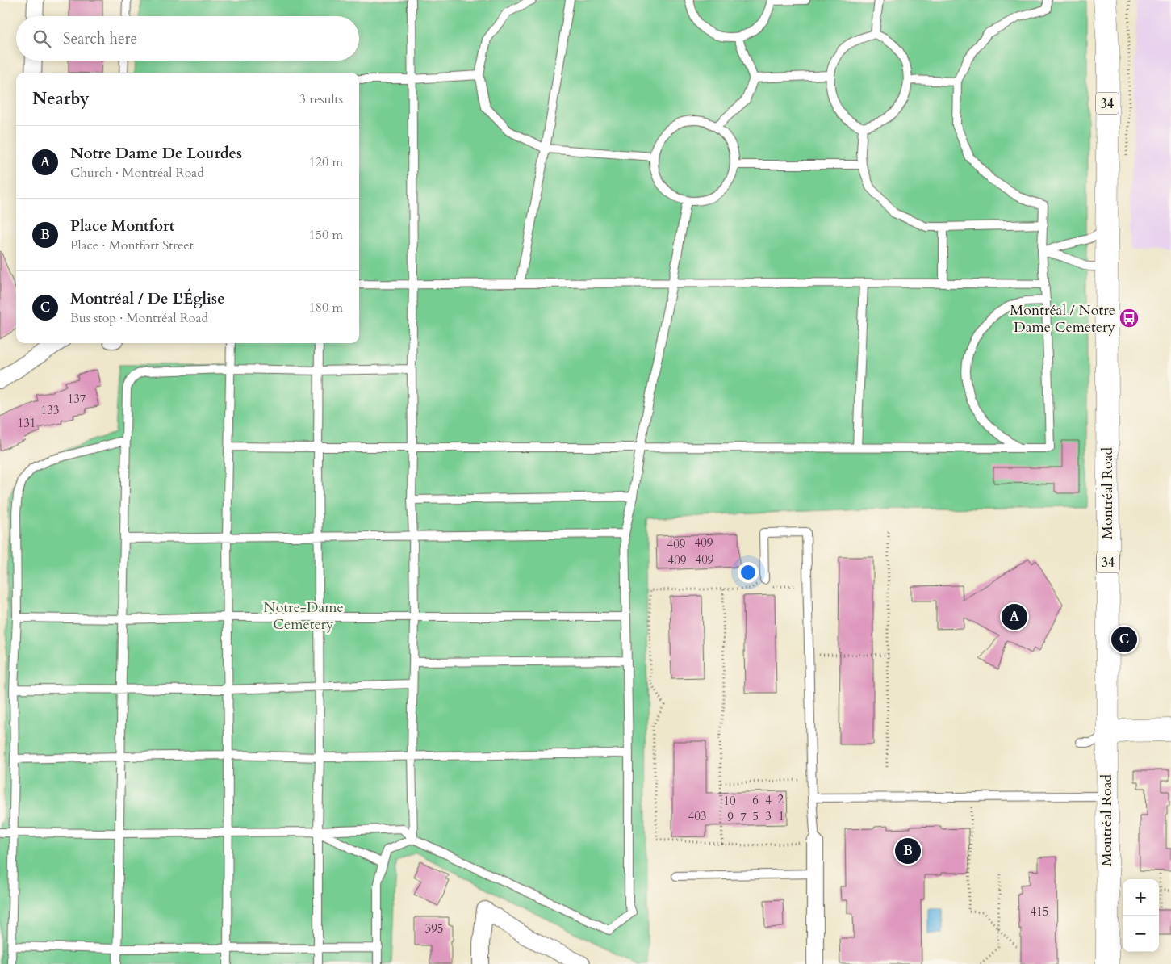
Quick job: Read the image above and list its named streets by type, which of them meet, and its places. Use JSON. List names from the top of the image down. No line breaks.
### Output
{"streets":{"main road":["34","Montréal Road"]},"parks":["Notre-Dame Cemetery"],"places":{"bus stop":["Montréal / Notre Dame Cemetery"]},"house_numbers":["137","133","131","409","409","409","409","2","6","4","10","403","5","3","1","9","7","415","395"],"page":{"search":"Search here","heading":["Nearby","3 results"],"list":[{"mark":"A","name":"Notre Dame De Lourdes","note":"Church · Montréal Road","value":"120 m"},{"mark":"B","name":"Place Montfort","note":"Place · Montfort Street","value":"150 m"},{"mark":"C","name":"Montréal / De L'Église","note":"Bus stop · Montréal Road","value":"180 m"}],"pins":["A","C","B"],"map_buttons":["+","−"]}}
